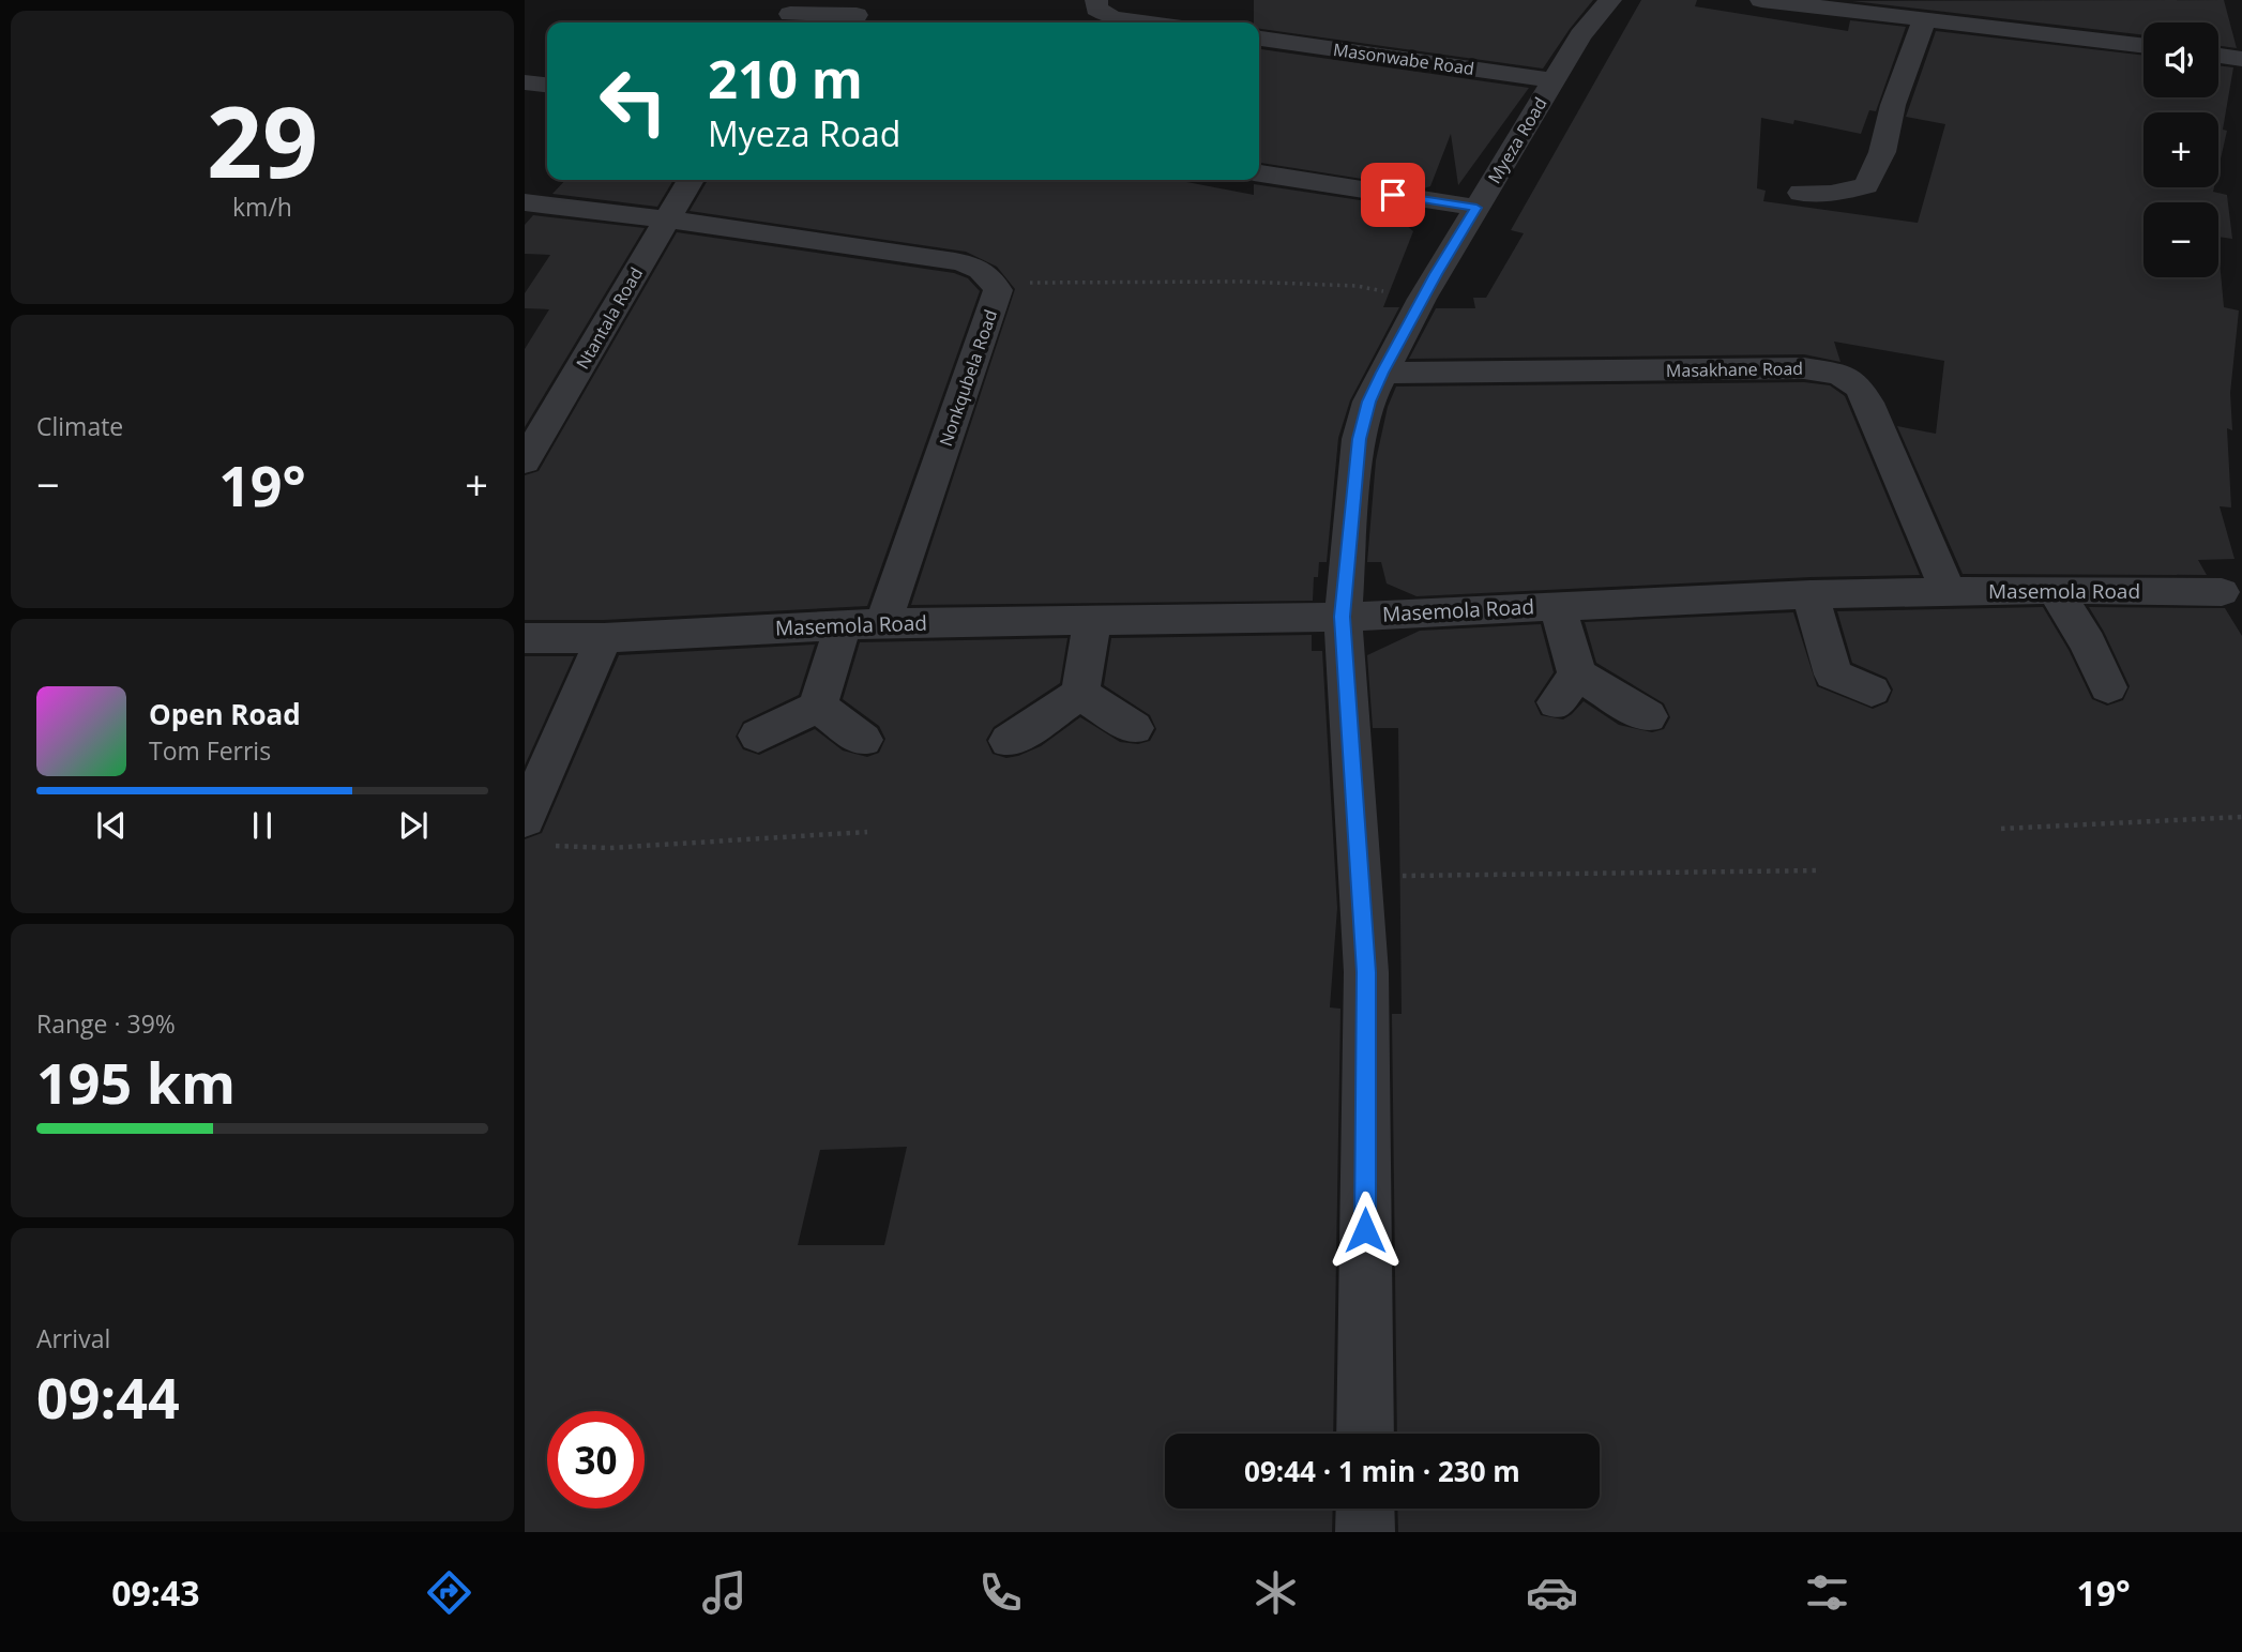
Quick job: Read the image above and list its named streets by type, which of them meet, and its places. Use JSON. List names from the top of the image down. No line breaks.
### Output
{"streets":{"street":["Masonwabe Road","Myeza Road","Ntantala Road","Masakhane Road","Nonkqubela Road","Masemola Road"]},"crossings":[["Masonwabe Road","Myeza Road"],["Ntantala Road","Nonkqubela Road"],["Masakhane Road","Masemola Road"],["Nonkqubela Road","Masemola Road"]],"page":{"tile":[["29","km/h"],"Climate",["Range · 39%","195 km"],["Arrival","09:44"]],"map_buttons":["+","−"],"turn":["210 m","Myeza Road"],"heat":["−","19°","+"],"song":["Open Road","Tom Ferris"],"limit":"30","trip":"09:44 · 1 min · 230 m","tabs":["09:43","19°"]}}
